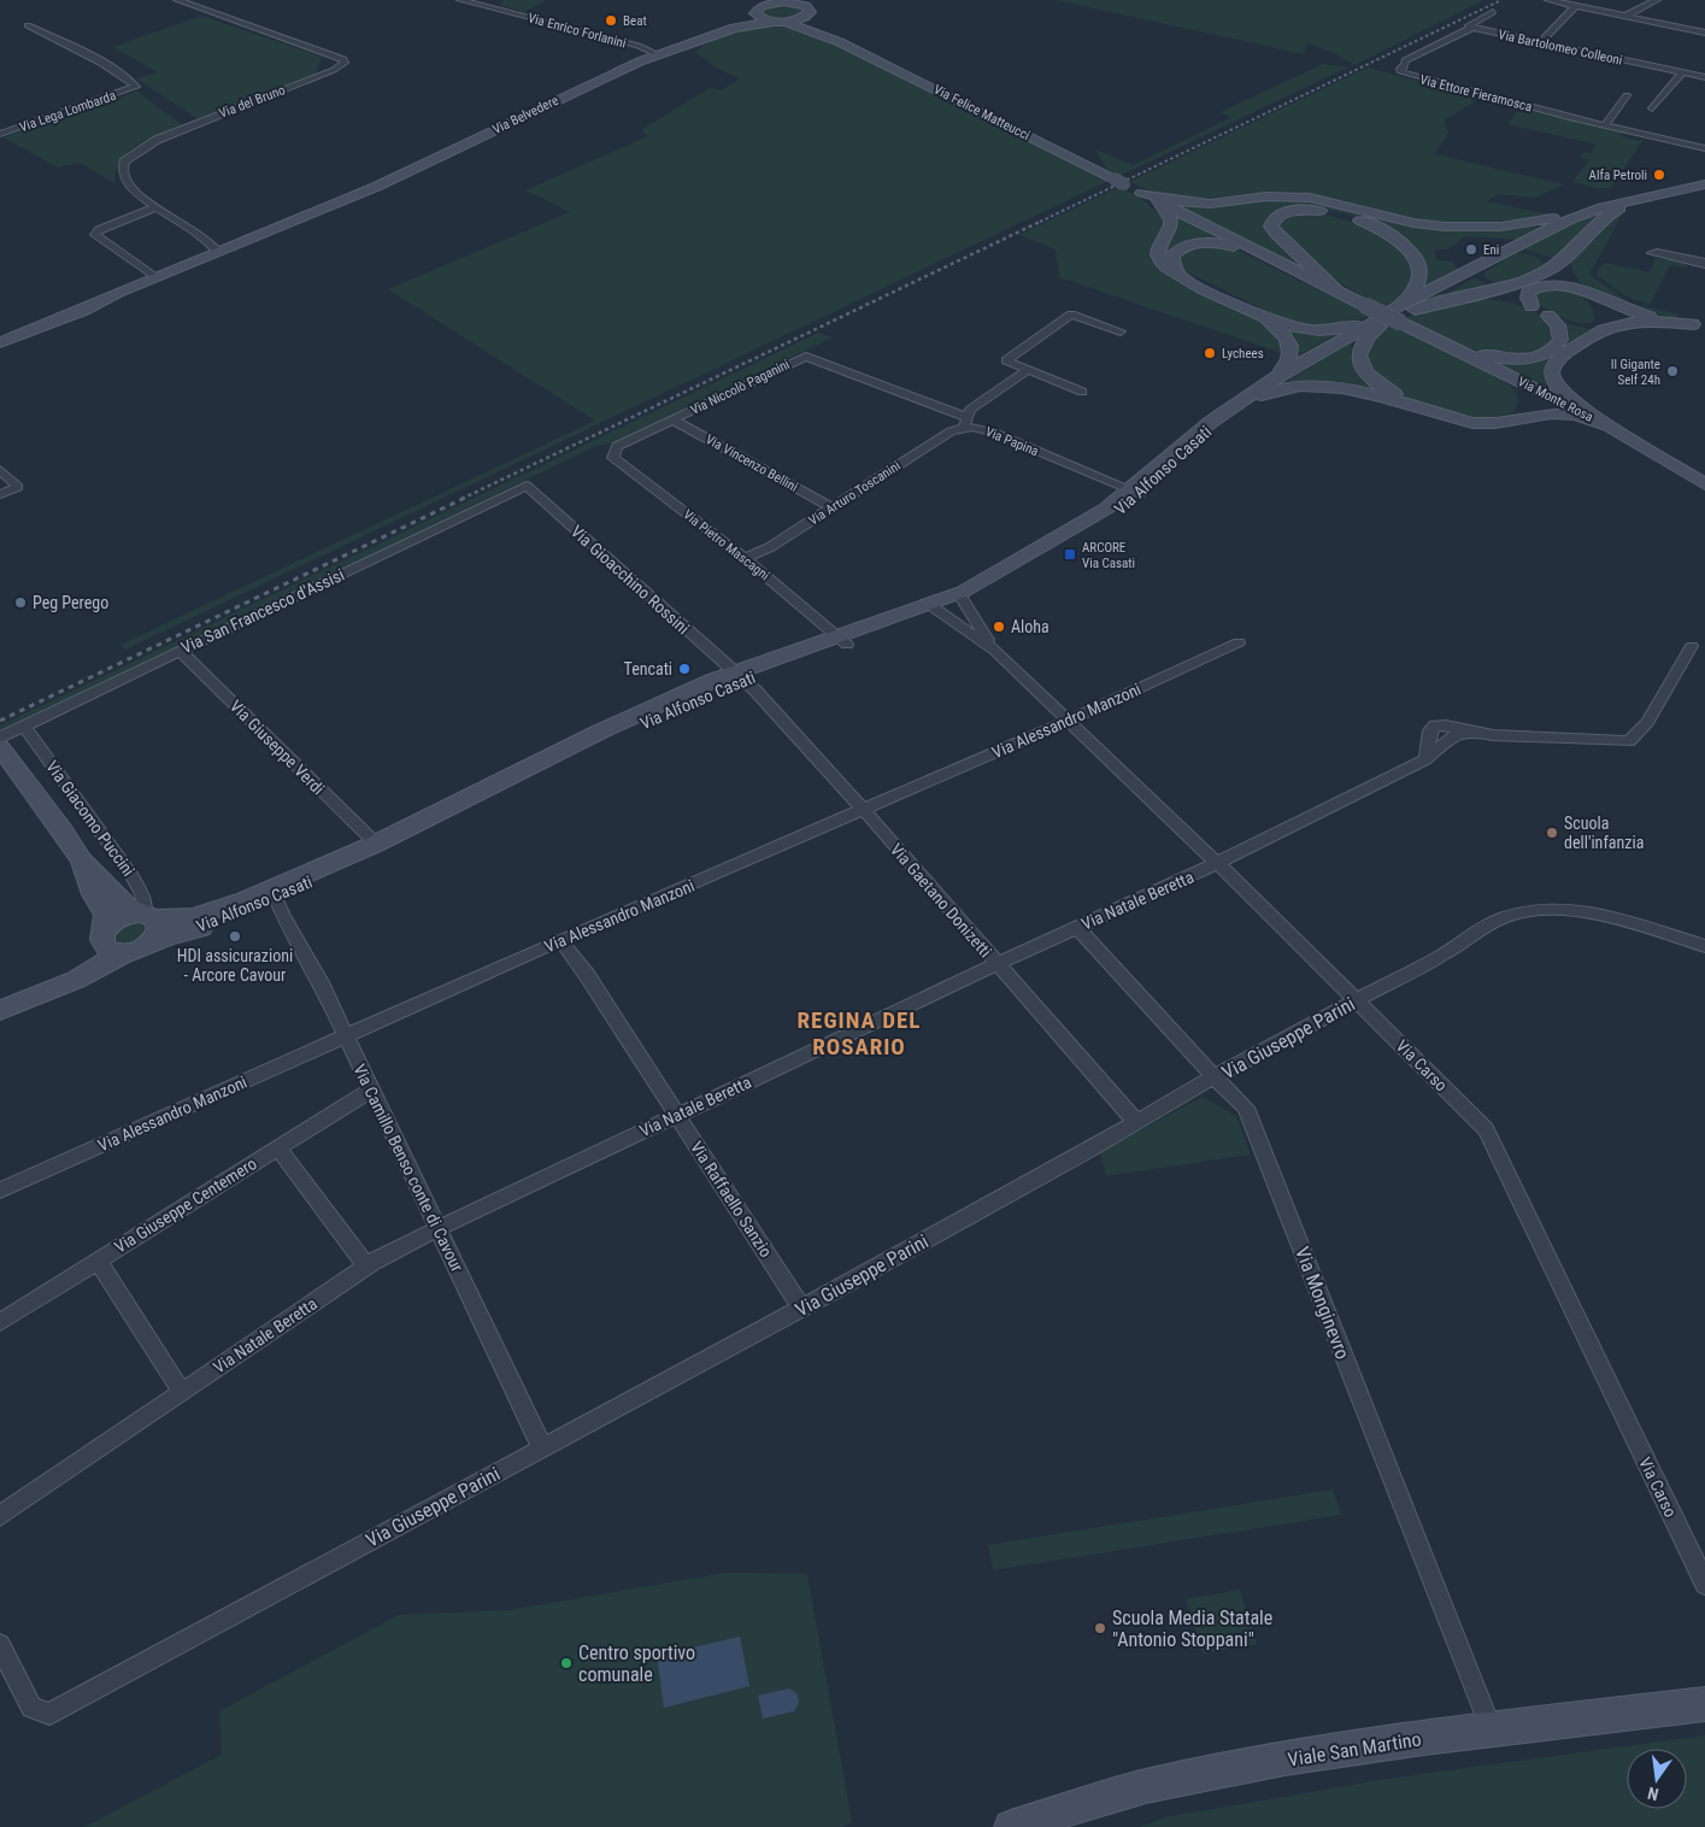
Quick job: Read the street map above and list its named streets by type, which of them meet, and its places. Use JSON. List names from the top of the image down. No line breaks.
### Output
{"streets":{"main road":["Via Felice Matteucci","Via Belvedere","Via Monte Rosa","Via Alfonso Casati","Viale San Martino"],"street":["Via Enrico Forlanini","Via Bartolomeo Colleoni","Via Ettore Fieramosca","Via del Bruno","Via Lega Lombarda","Via Niccolò Paganini","Via Papina","Via Vincenzo Bellini","Via Arturo Toscanini","Via Pietro Mascagni","Via Gioacchino Rossini","Via San Francesco d'Assisi","Via Alessandro Manzoni","Via Giuseppe Verdi","Via Giacomo Puccini","Via Gaetano Donizetti","Via Natale Beretta","Via Giuseppe Parini","Via Carso","Via Camillo Benso conte di Cavour","Via Raffaello Sanzio","Via Giuseppe Centemero","Via Monginevro"]},"crossings":[["Via Enrico Forlanini","Via Belvedere"],["Via Bartolomeo Colleoni","Via Ettore Fieramosca"],["Via del Bruno","Via Belvedere"],["Via Felice Matteucci","Via Belvedere"],["Via Niccolò Paganini","Via Papina"],["Via Niccolò Paganini","Via Vincenzo Bellini"],["Via Niccolò Paganini","Via Arturo Toscanini"],["Via Niccolò Paganini","Via Pietro Mascagni"],["Via Papina","Via Alfonso Casati"],["Via Papina","Via Arturo Toscanini"],["Via Vincenzo Bellini","Via Arturo Toscanini"],["Via Alfonso Casati","Via Pietro Mascagni"],["Via Alfonso Casati","Via Gioacchino Rossini"],["Via Alfonso Casati","Via Giuseppe Verdi"],["Via Alfonso Casati","Via Giacomo Puccini"],["Via Alfonso Casati","Via Gaetano Donizetti"],["Via Alfonso Casati","Via Carso"],["Via Alfonso Casati","Via Camillo Benso conte di Cavour"],["Via Arturo Toscanini","Via Pietro Mascagni"],["Via Gioacchino Rossini","Via San Francesco d'Assisi"],["Via Gioacchino Rossini","Via Gaetano Donizetti"],["Via San Francesco d'Assisi","Via Giuseppe Verdi"],["Via San Francesco d'Assisi","Via Giacomo Puccini"],["Via Alessandro Manzoni","Via Gaetano Donizetti"],["Via Alessandro Manzoni","Via Carso"],["Via Alessandro Manzoni","Via Camillo Benso conte di Cavour"],["Via Alessandro Manzoni","Via Raffaello Sanzio"],["Via Gaetano Donizetti","Via Natale Beretta"],["Via Gaetano Donizetti","Via Giuseppe Parini"],["Via Natale Beretta","Via Carso"],["Via Natale Beretta","Via Camillo Benso conte di Cavour"],["Via Natale Beretta","Via Raffaello Sanzio"],["Via Natale Beretta","Via Monginevro"],["Via Giuseppe Parini","Via Carso"],["Via Giuseppe Parini","Via Camillo Benso conte di Cavour"],["Via Giuseppe Parini","Via Raffaello Sanzio"],["Via Giuseppe Parini","Via Monginevro"],["Via Camillo Benso conte di Cavour","Via Giuseppe Centemero"],["Via Monginevro","Viale San Martino"]],"districts":["REGINA DEL ROSARIO"],"places":{"other":["Beat","Alfa Petroli","Eni","Lychees","Il Gigante Self 24h","Peg Perego","Aloha","Tencati","Scuola dell'infanzia","HDI assicurazioni - Arcore Cavour","Scuola Media Statale \"Antonio Stoppani\"","Centro sportivo comunale"],"transit":["ARCORE Via Casati"]},"north":"bottom"}
